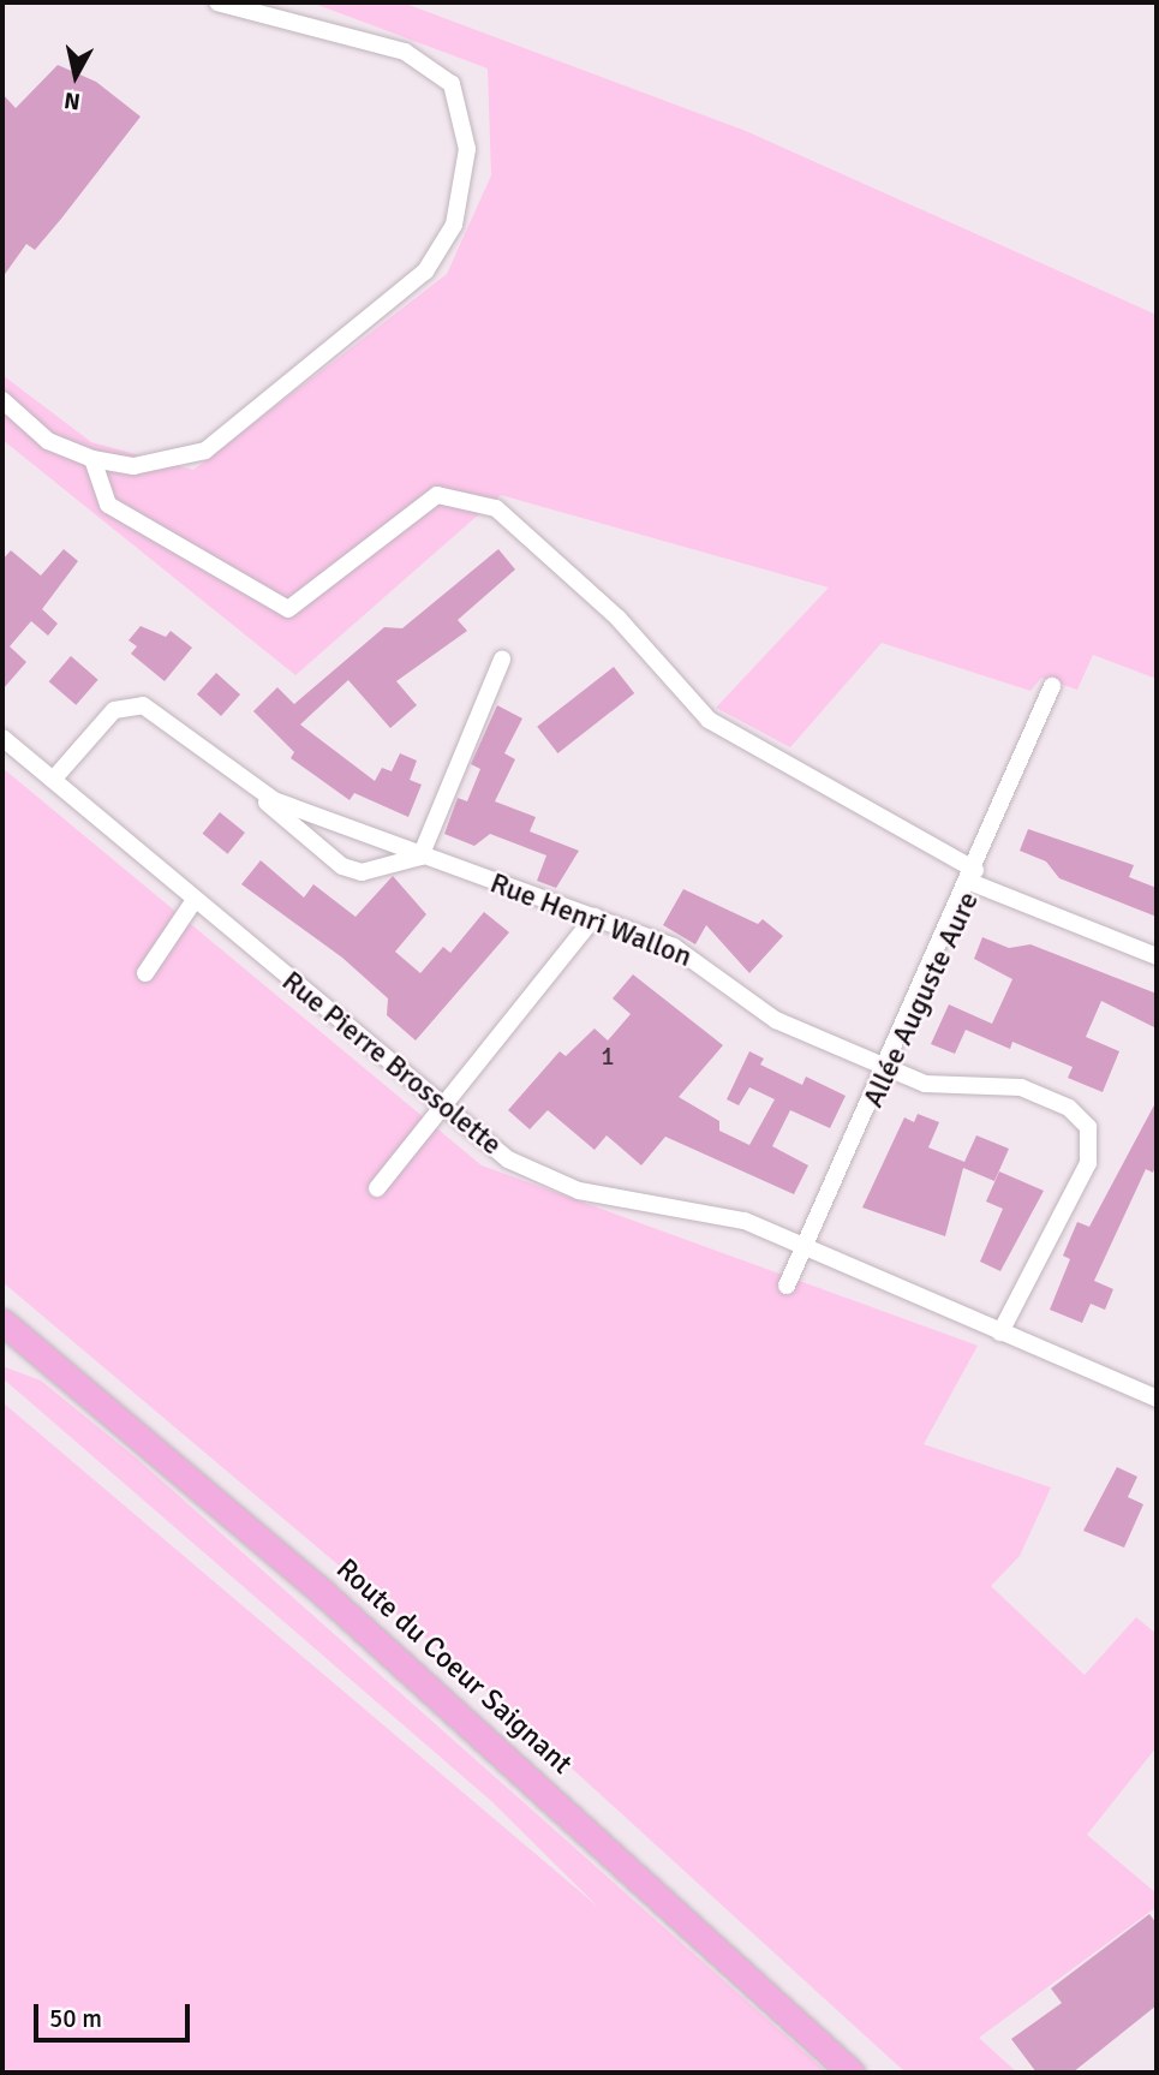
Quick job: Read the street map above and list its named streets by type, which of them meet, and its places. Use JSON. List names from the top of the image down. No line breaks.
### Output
{"streets":{"main road":["Route du Coeur Saignant"],"street":["Rue Henri Wallon","Allée Auguste Aure","Rue Pierre Brossolette"]},"crossings":[["Rue Henri Wallon","Allée Auguste Aure"],["Rue Henri Wallon","Rue Pierre Brossolette"],["Allée Auguste Aure","Rue Pierre Brossolette"]],"house_numbers":["1"],"scale_bar":"50 m","north":"bottom"}
